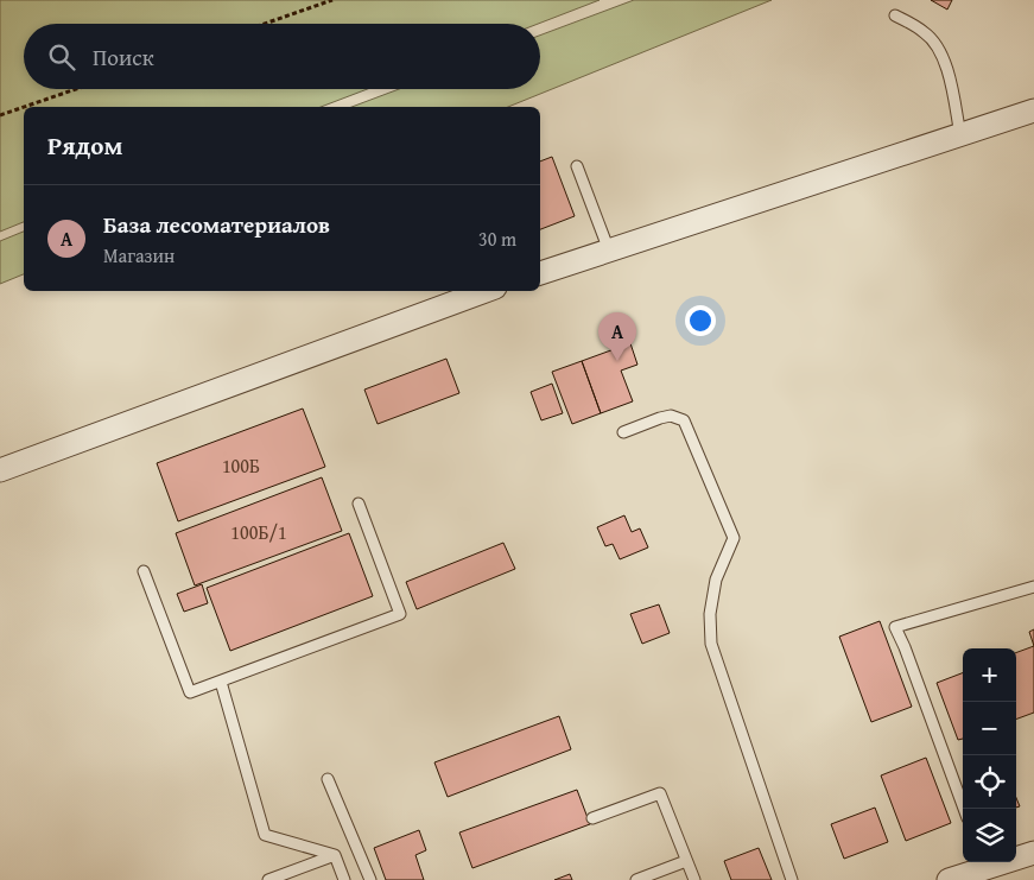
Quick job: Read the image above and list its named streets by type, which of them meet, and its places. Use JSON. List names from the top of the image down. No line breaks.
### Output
{"house_numbers":["100Б","100Б/1"],"page":{"search":"Поиск","heading":"Рядом","list":[{"mark":"A","name":"База лесоматериалов","note":"Магазин","value":"30 m"}],"pins":"A","map_buttons":["+","−"]}}
